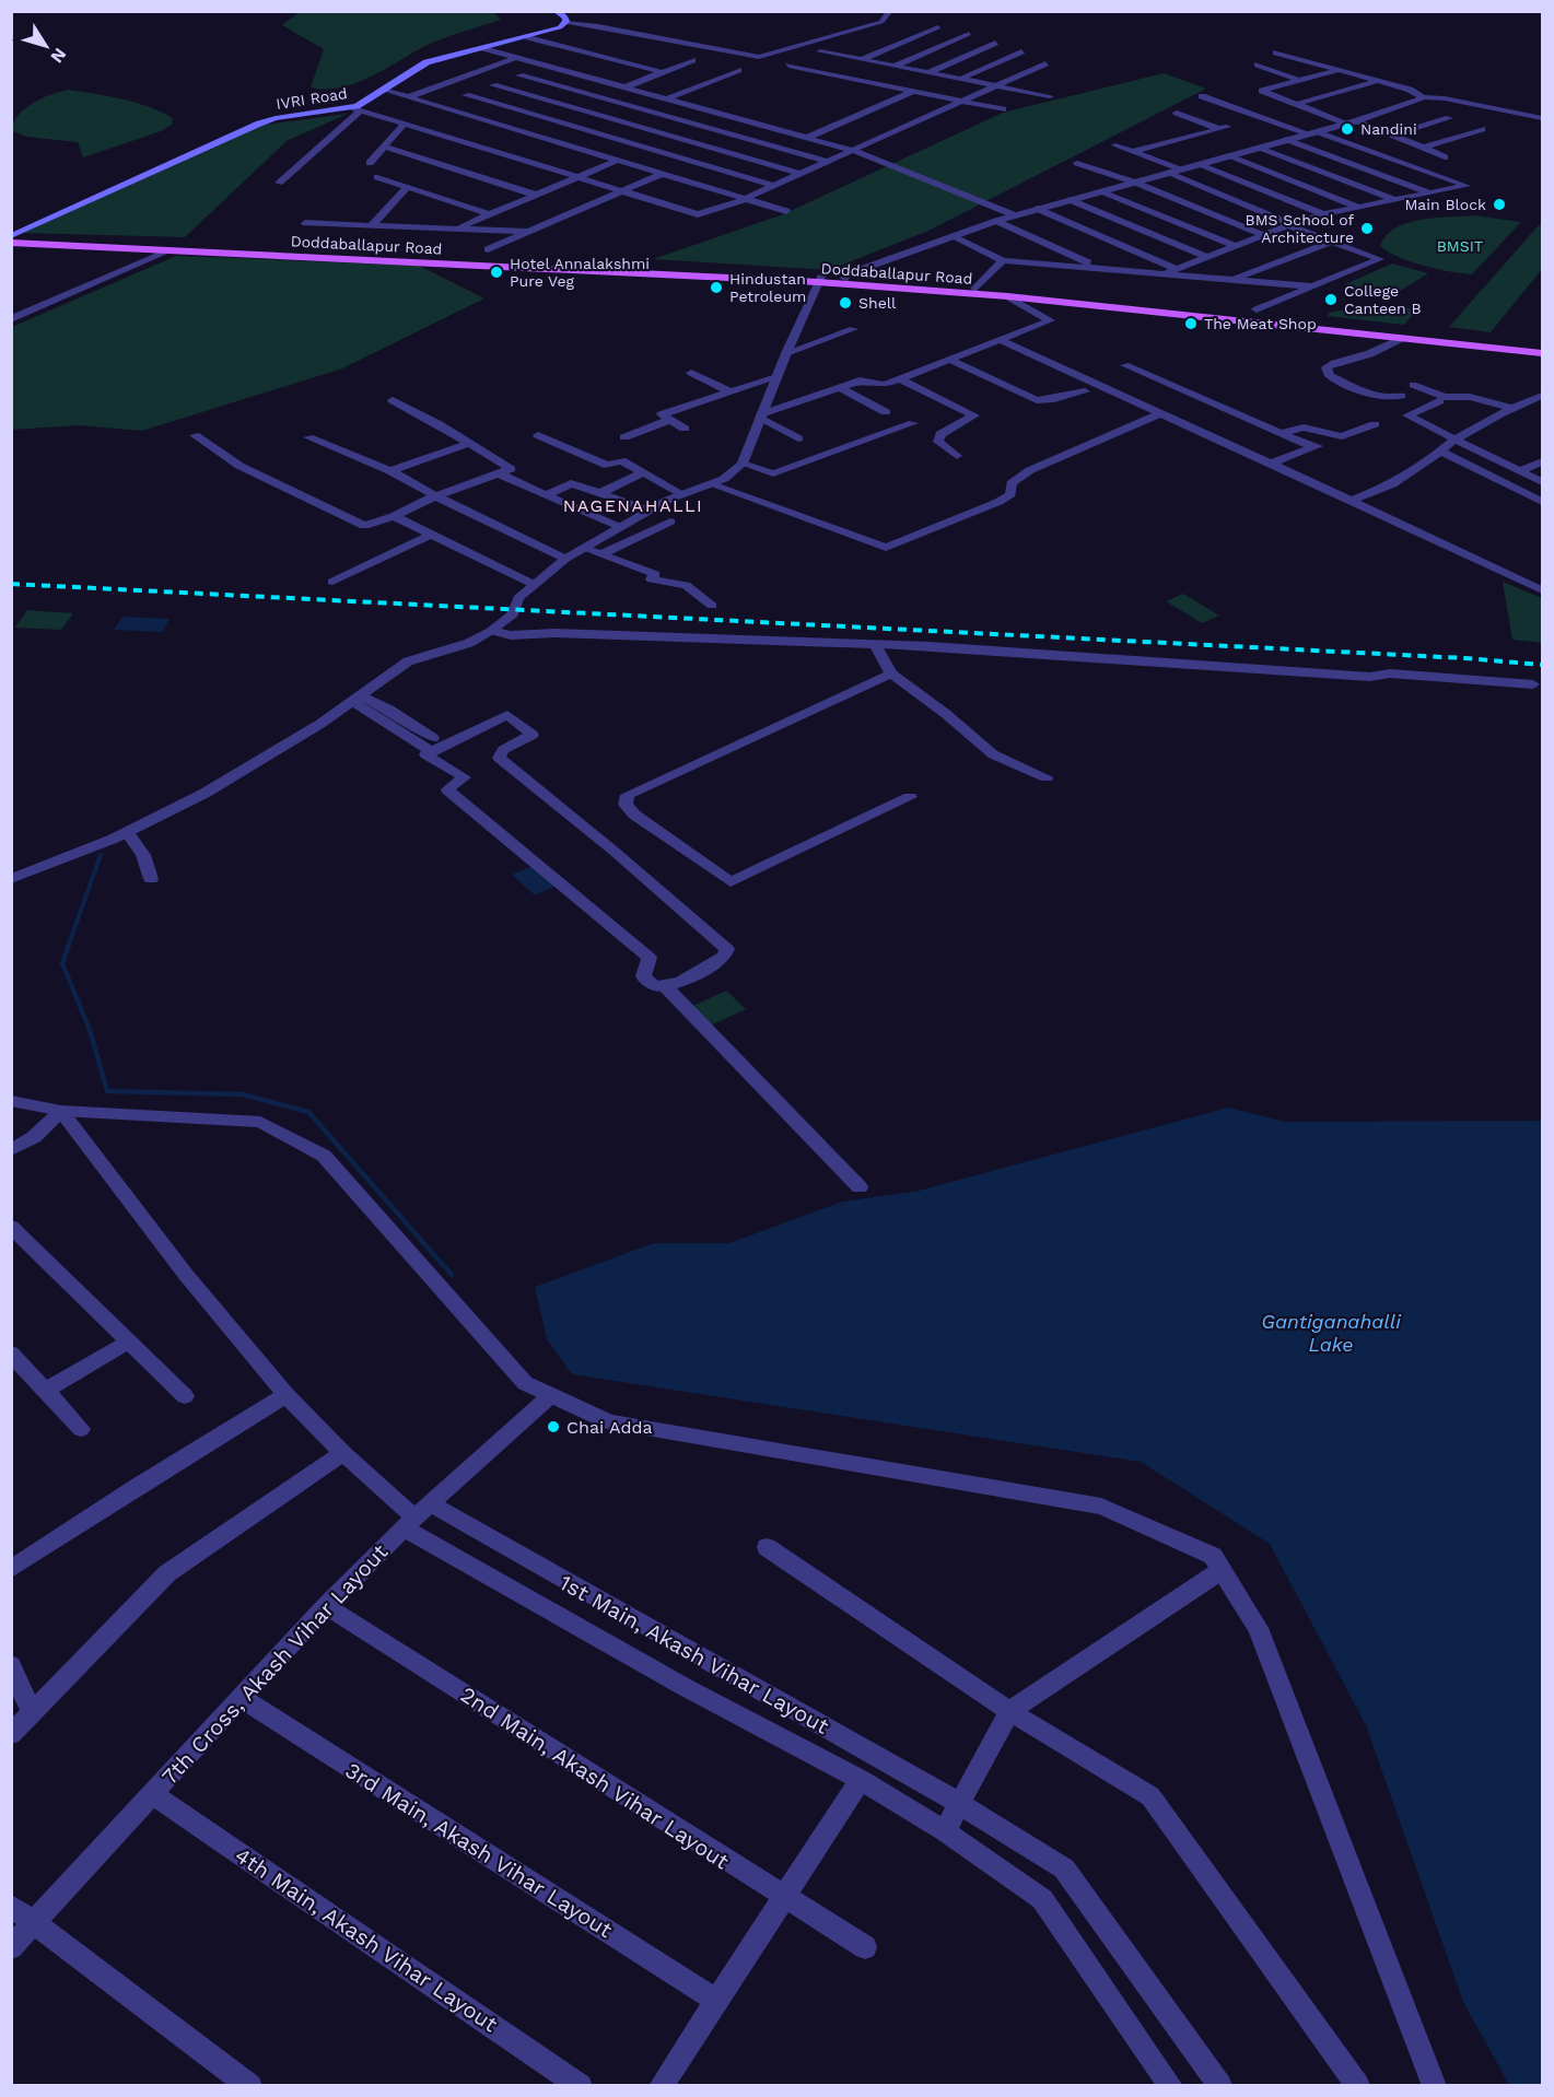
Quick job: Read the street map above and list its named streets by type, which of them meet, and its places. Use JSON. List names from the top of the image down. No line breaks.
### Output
{"streets":{"main road":["IVRI Road","Doddaballapur Road"],"street":["1st Main, Akash Vihar Layout","7th Cross, Akash Vihar Layout","2nd Main, Akash Vihar Layout","3rd Main, Akash Vihar Layout","4th Main, Akash Vihar Layout"]},"crossings":[["IVRI Road","Doddaballapur Road"],["1st Main, Akash Vihar Layout","7th Cross, Akash Vihar Layout"],["7th Cross, Akash Vihar Layout","2nd Main, Akash Vihar Layout"],["7th Cross, Akash Vihar Layout","3rd Main, Akash Vihar Layout"],["7th Cross, Akash Vihar Layout","4th Main, Akash Vihar Layout"]],"districts":["NAGENAHALLI"],"water":["Gantiganahalli Lake"],"parks":["BMSIT"],"places":["Nandini","Main Block","BMS School of Architecture","Hotel Annalakshmi Pure Veg","Hindustan Petroleum","College Canteen B","Shell","The Meat Shop","Chai Adda"],"north":"bottom right"}
